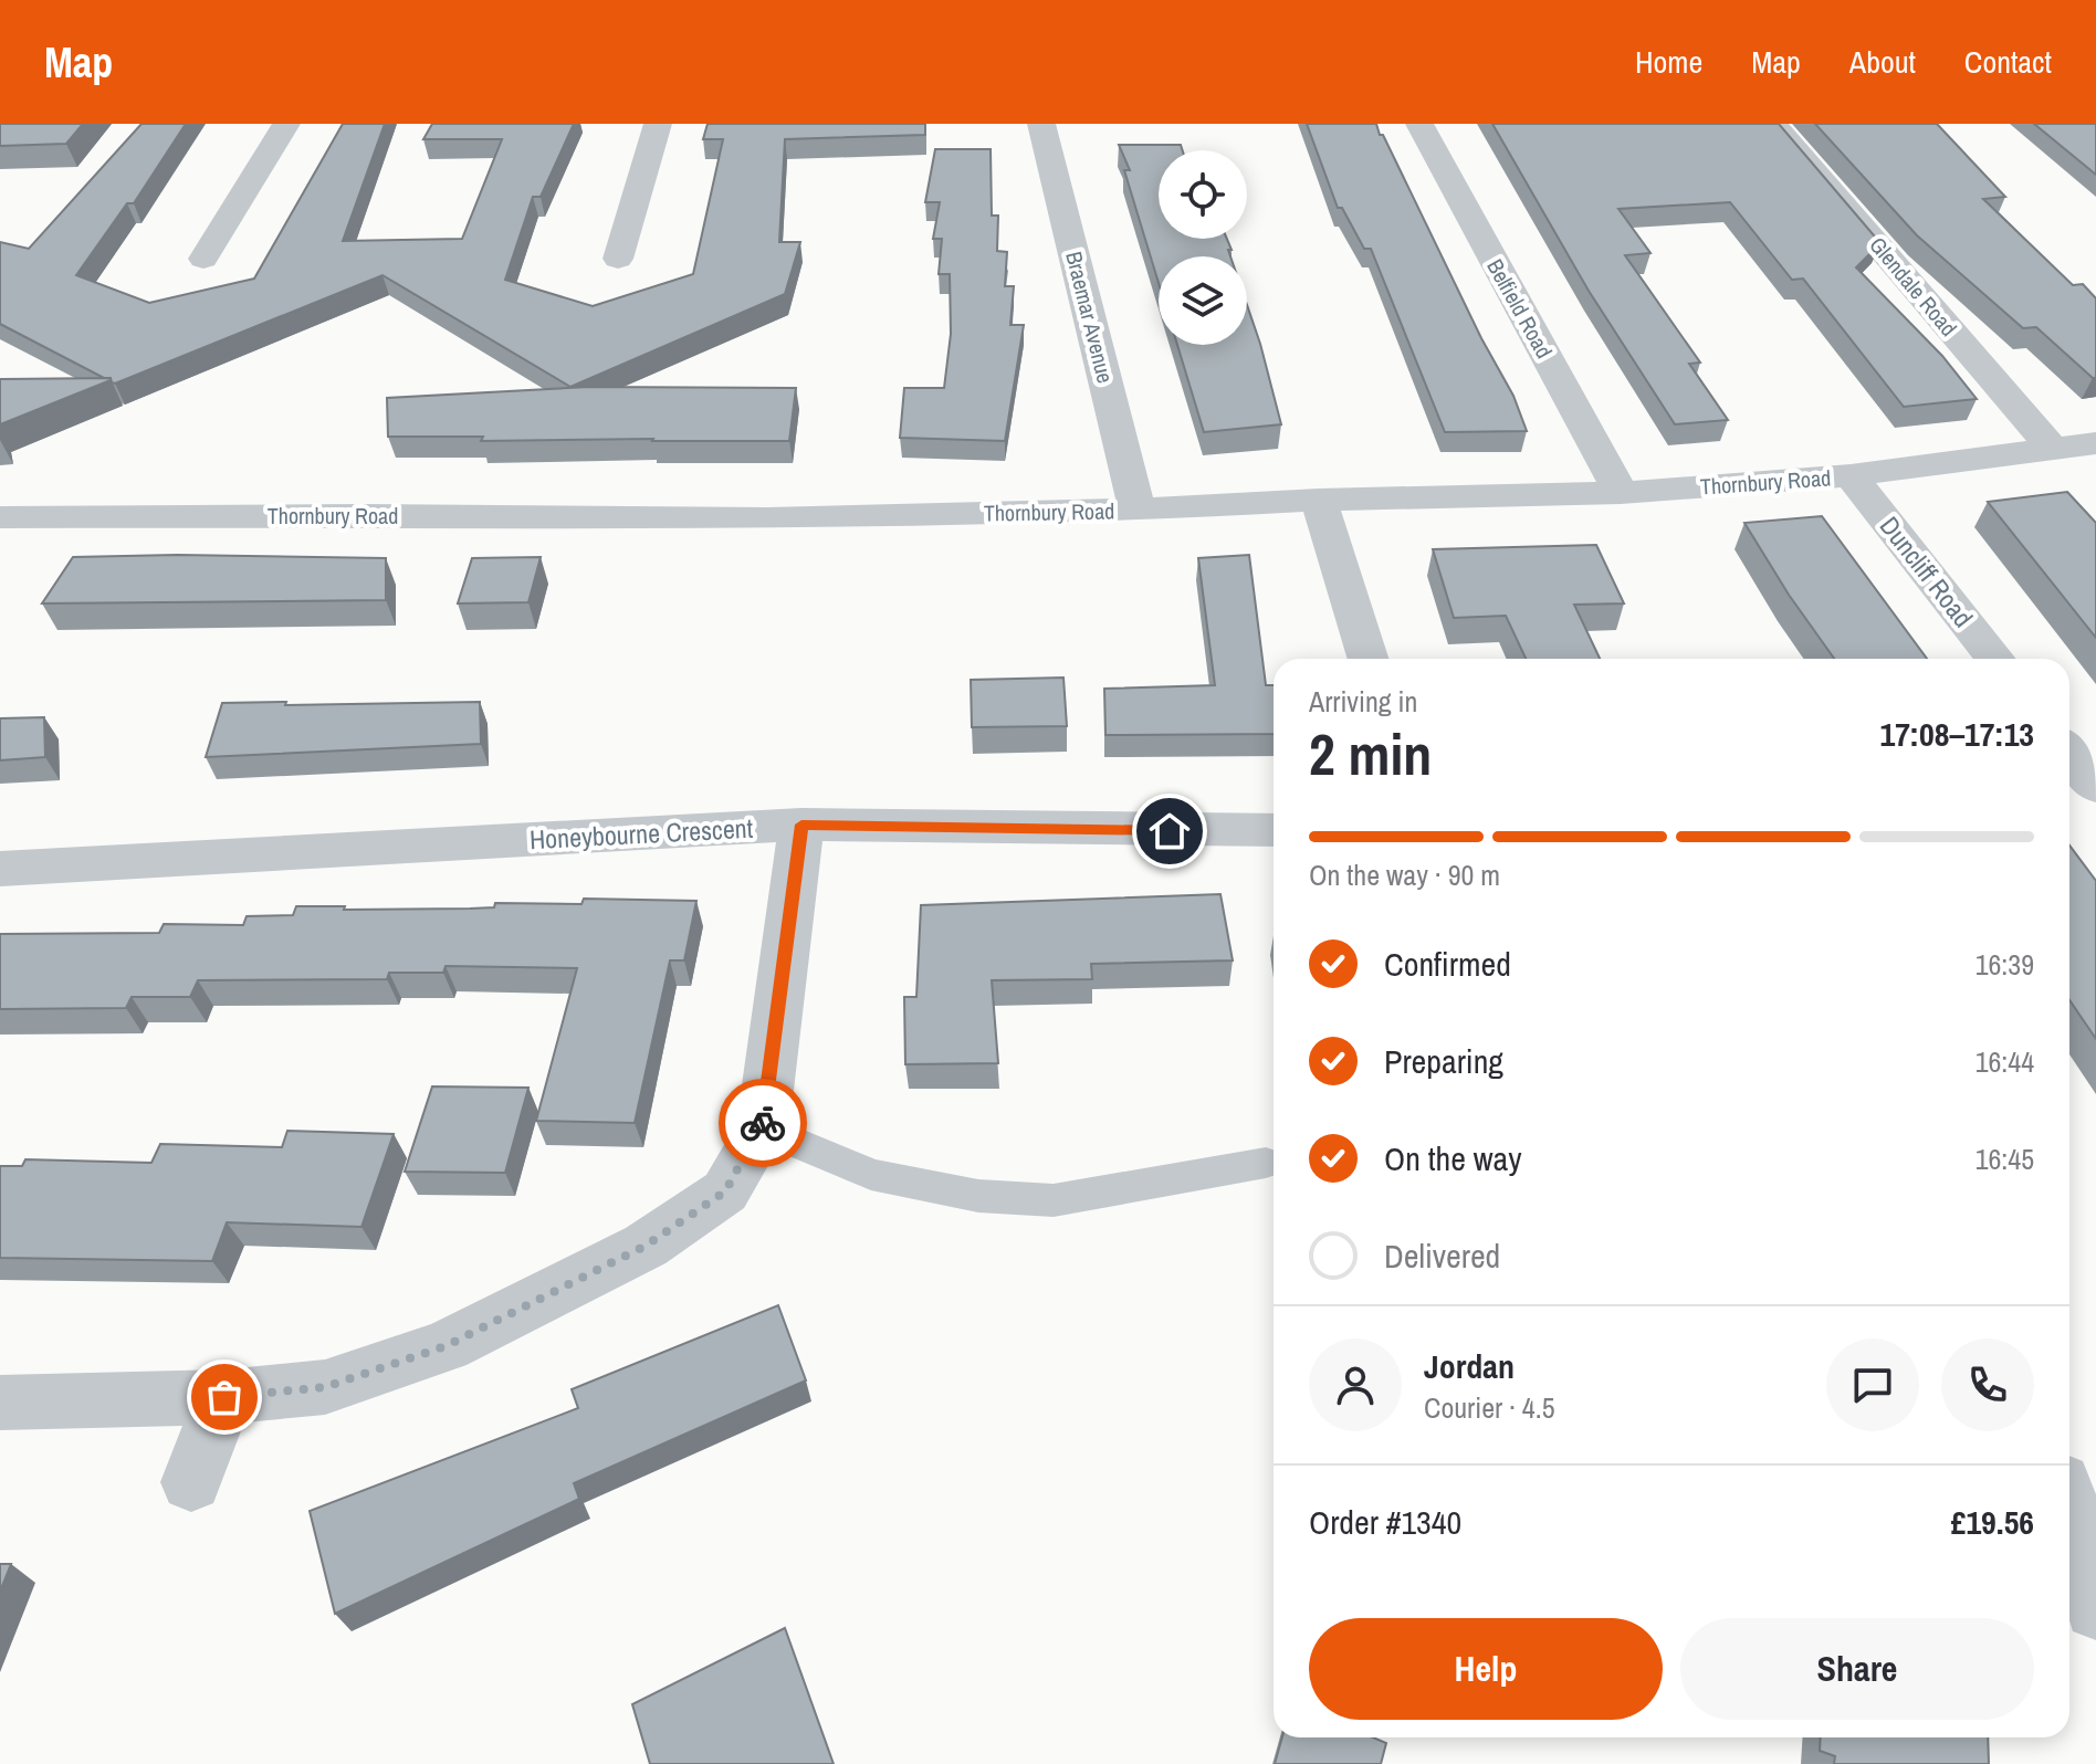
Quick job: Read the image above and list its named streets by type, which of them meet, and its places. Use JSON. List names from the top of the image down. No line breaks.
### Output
{"streets":{"street":["Glendale Road","Belfield Road","Braemar Avenue","Thornbury Road","Duncliff Road","Honeybourne Crescent"]},"crossings":[["Glendale Road","Thornbury Road"],["Belfield Road","Thornbury Road"],["Braemar Avenue","Thornbury Road"],["Thornbury Road","Duncliff Road"]],"page":{"header":"Map","nav":["Home","Map","About","Contact"],"heading":["2 min","Arriving in","17:08–17:13"],"panel":["Jordan","Courier · 4.5","Order #1340","£19.56"],"bar":"On the way · 90 m","list":[["Confirmed","16:39"],["Preparing","16:44"],["On the way","16:45"],"Delivered"],"buttons":["Help","Share"]}}
